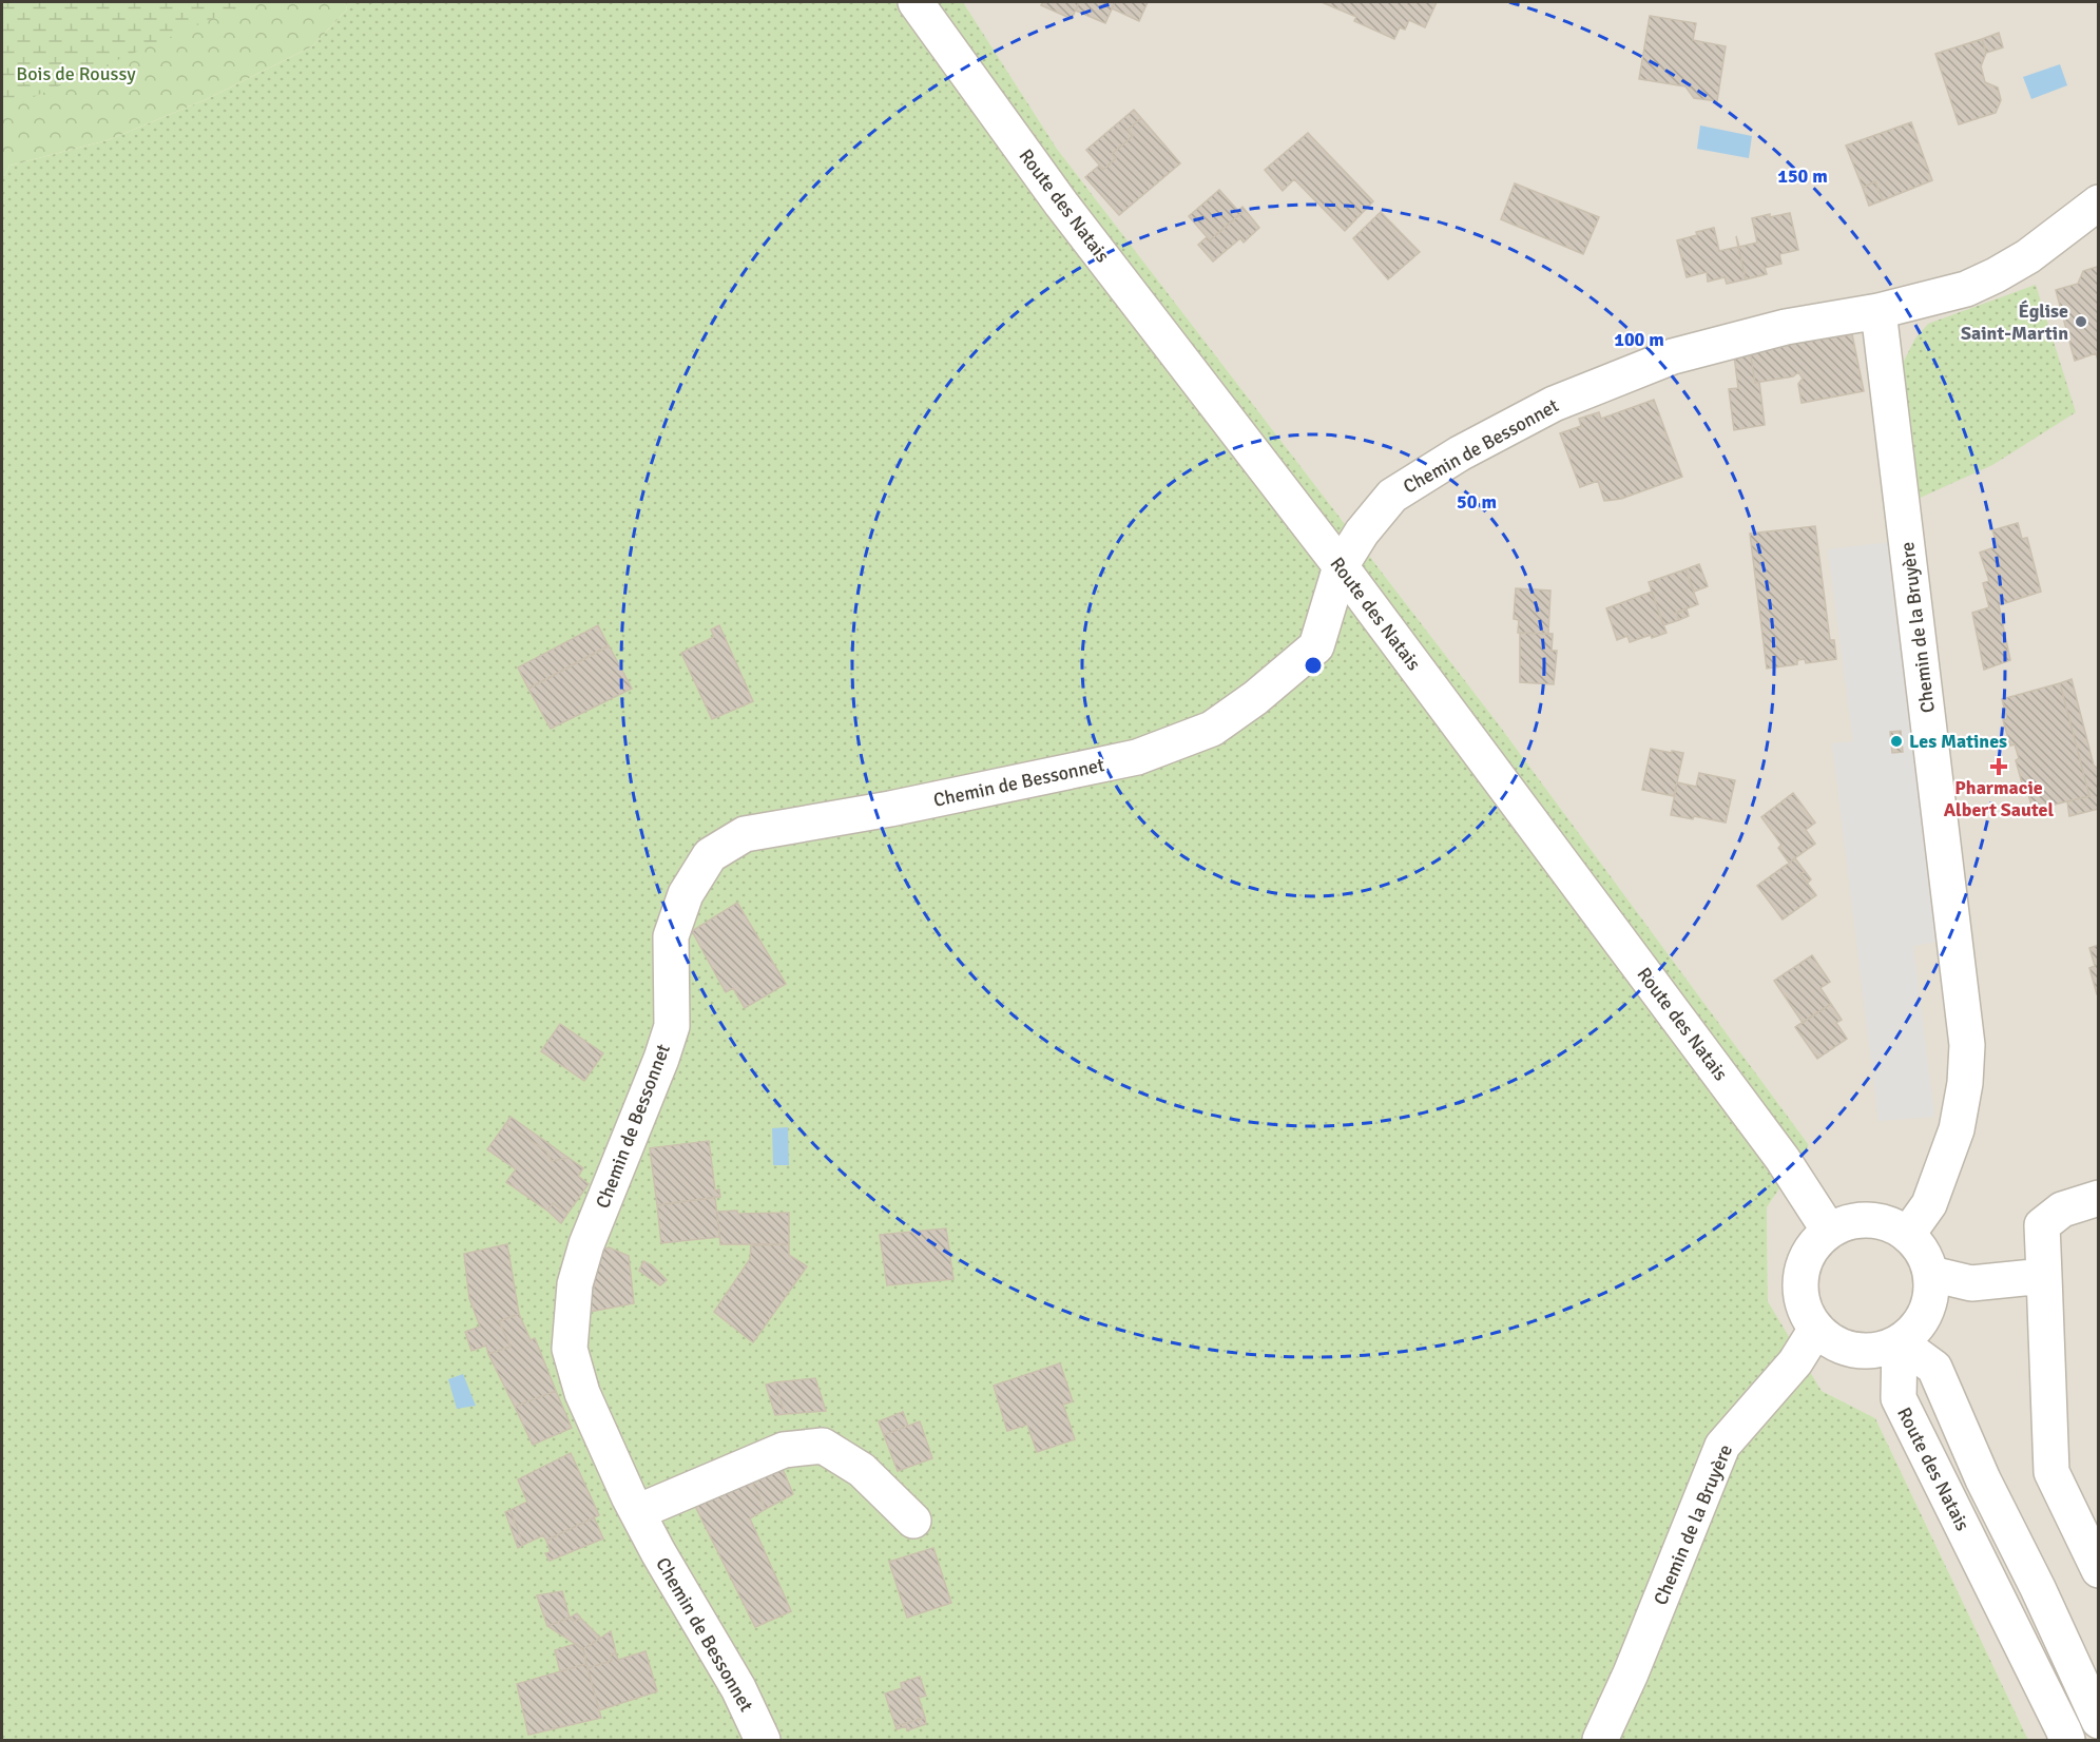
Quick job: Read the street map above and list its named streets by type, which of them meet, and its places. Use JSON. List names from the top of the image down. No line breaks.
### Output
{"streets":{"street":["Route des Natais","Chemin de Bessonnet","Chemin de la Bruyère"]},"crossings":[["Route des Natais","Chemin de Bessonnet"],["Route des Natais","Chemin de la Bruyère"],["Chemin de Bessonnet","Chemin de la Bruyère"]],"parks":["Bois de Roussy"],"places":{"other":["Église Saint-Martin","Les Matines"],"health":["Pharmacie Albert Sautel"]},"rings":["150 m","100 m","50 m"]}
